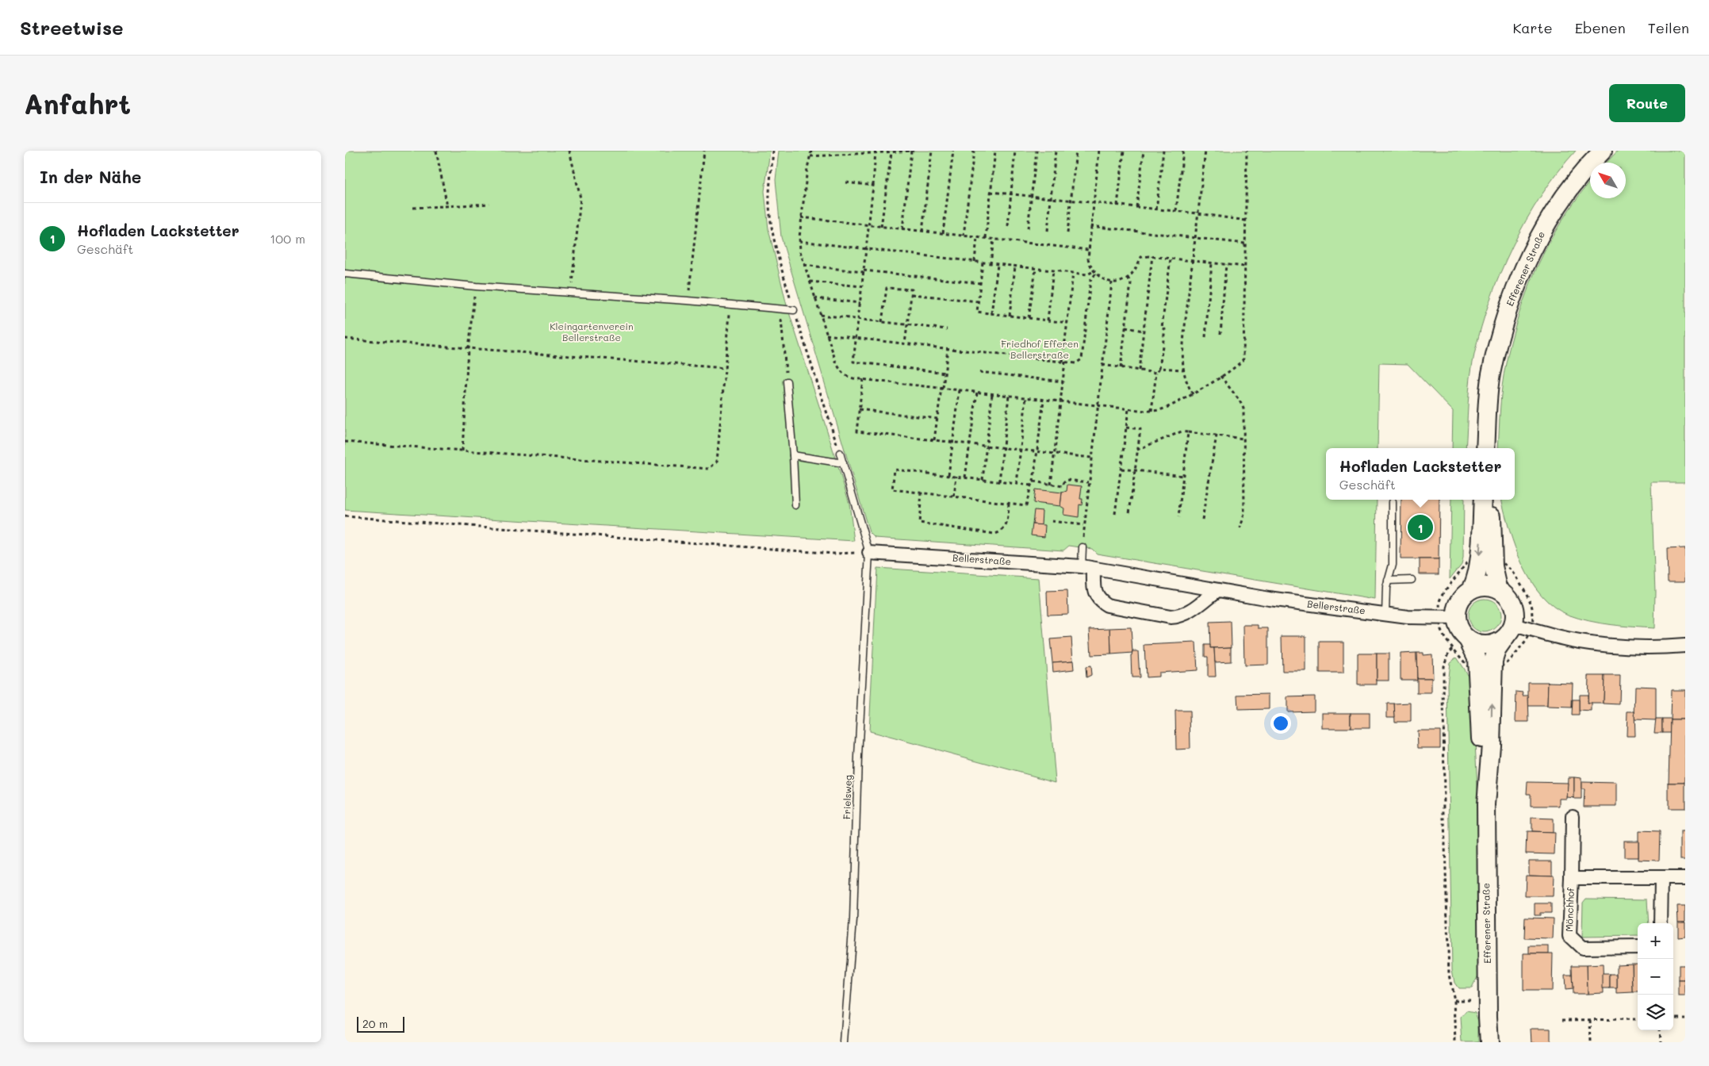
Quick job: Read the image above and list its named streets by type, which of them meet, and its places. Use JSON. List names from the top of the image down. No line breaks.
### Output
{"streets":{"street":["Efferener Straße","Bellerstraße","Mönchhof"],"lane":["Frielsweg"]},"crossings":[["Efferener Straße","Bellerstraße"],["Bellerstraße","Frielsweg"]],"parks":["Kleingartenverein Bellerstraße","Friedhof Efferen Bellerstraße"],"scale_bar":"20 m","north":"top left","page":{"header":"Streetwise","nav":["Karte","Ebenen","Teilen"],"buttons":"Route","title":"Anfahrt","heading":"In der Nähe","list":[{"mark":"1","name":"Hofladen Lackstetter","note":"Geschäft","value":"100 m"}],"popup":["Hofladen Lackstetter","Geschäft"],"pins":"1","map_buttons":["+","−"],"scale":"20 m"}}
